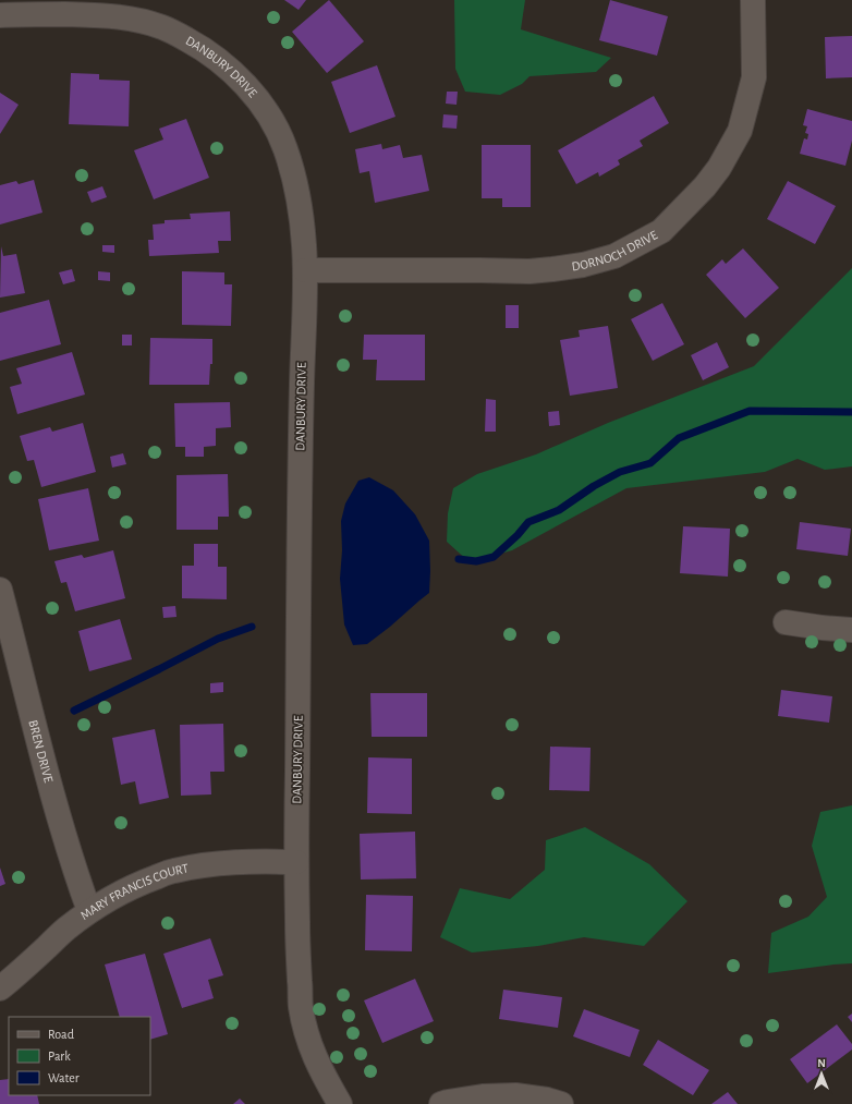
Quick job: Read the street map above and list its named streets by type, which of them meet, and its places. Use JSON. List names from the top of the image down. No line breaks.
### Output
{"streets":{"street":["DANBURY DRIVE","DORNOCH DRIVE","BREN DRIVE","MARY FRANCIS COURT"]},"crossings":[["DANBURY DRIVE","DORNOCH DRIVE"],["DANBURY DRIVE","MARY FRANCIS COURT"],["BREN DRIVE","MARY FRANCIS COURT"]],"legend":["Road","Park","Water"],"north":"top"}
